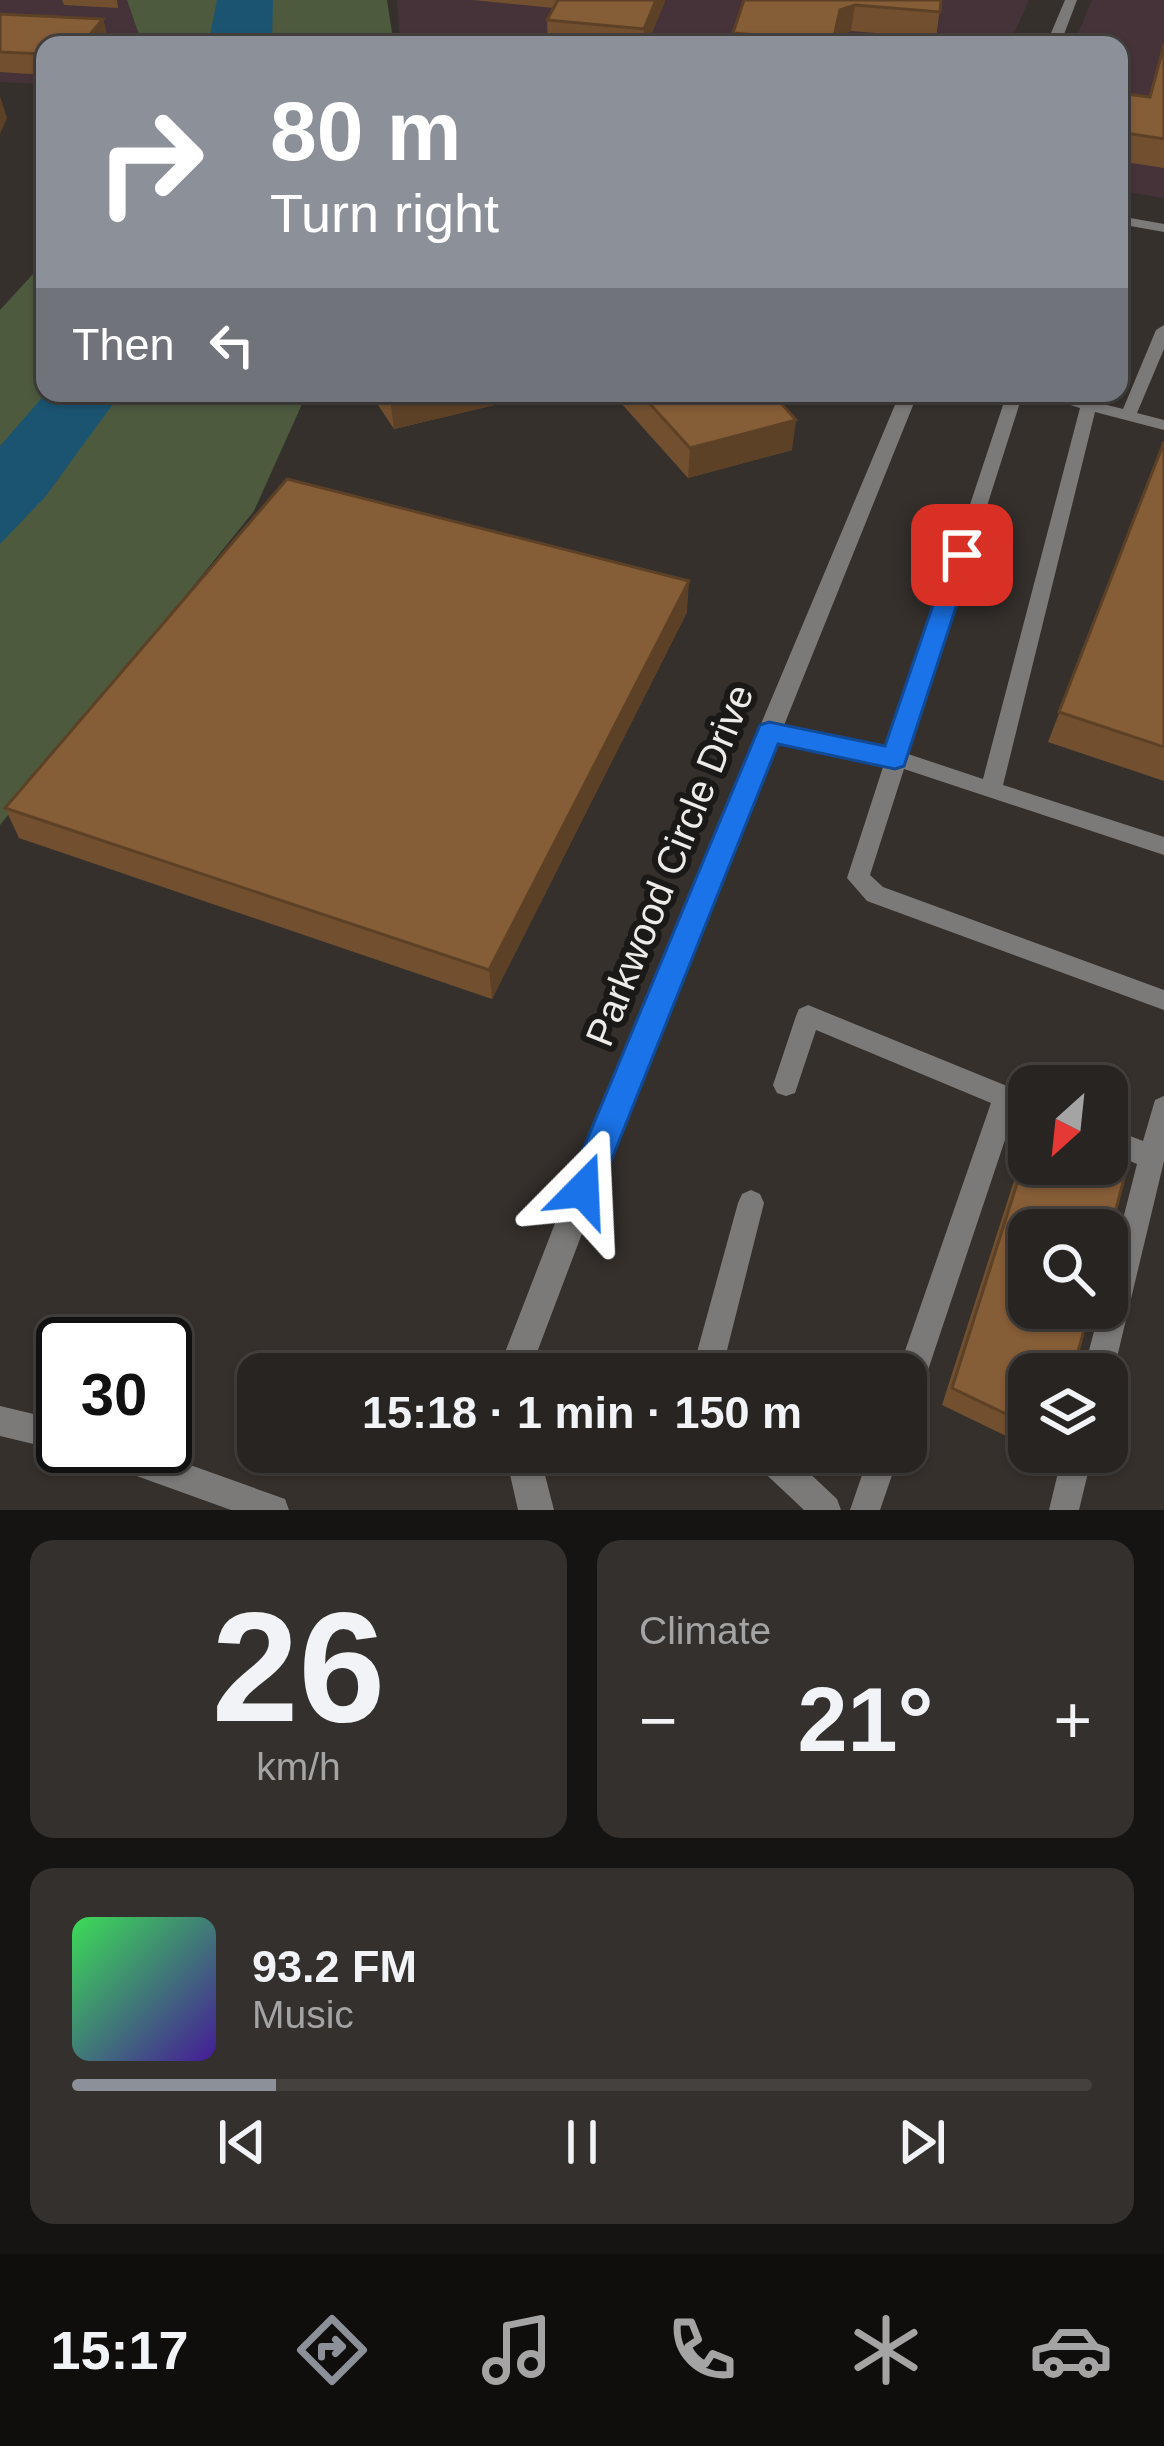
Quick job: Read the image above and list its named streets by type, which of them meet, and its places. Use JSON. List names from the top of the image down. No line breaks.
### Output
{"streets":{"street":["Parkwood Circle Drive"]},"north":"bottom left","page":{"turn":["80 m","Turn right"],"then":"Then","limit":"30","trip":"15:18 · 1 min · 150 m","tile":[["26","km/h"],"Climate"],"heat":["−","21°","+"],"song":["93.2 FM","Music"],"tabs":"15:17"}}
